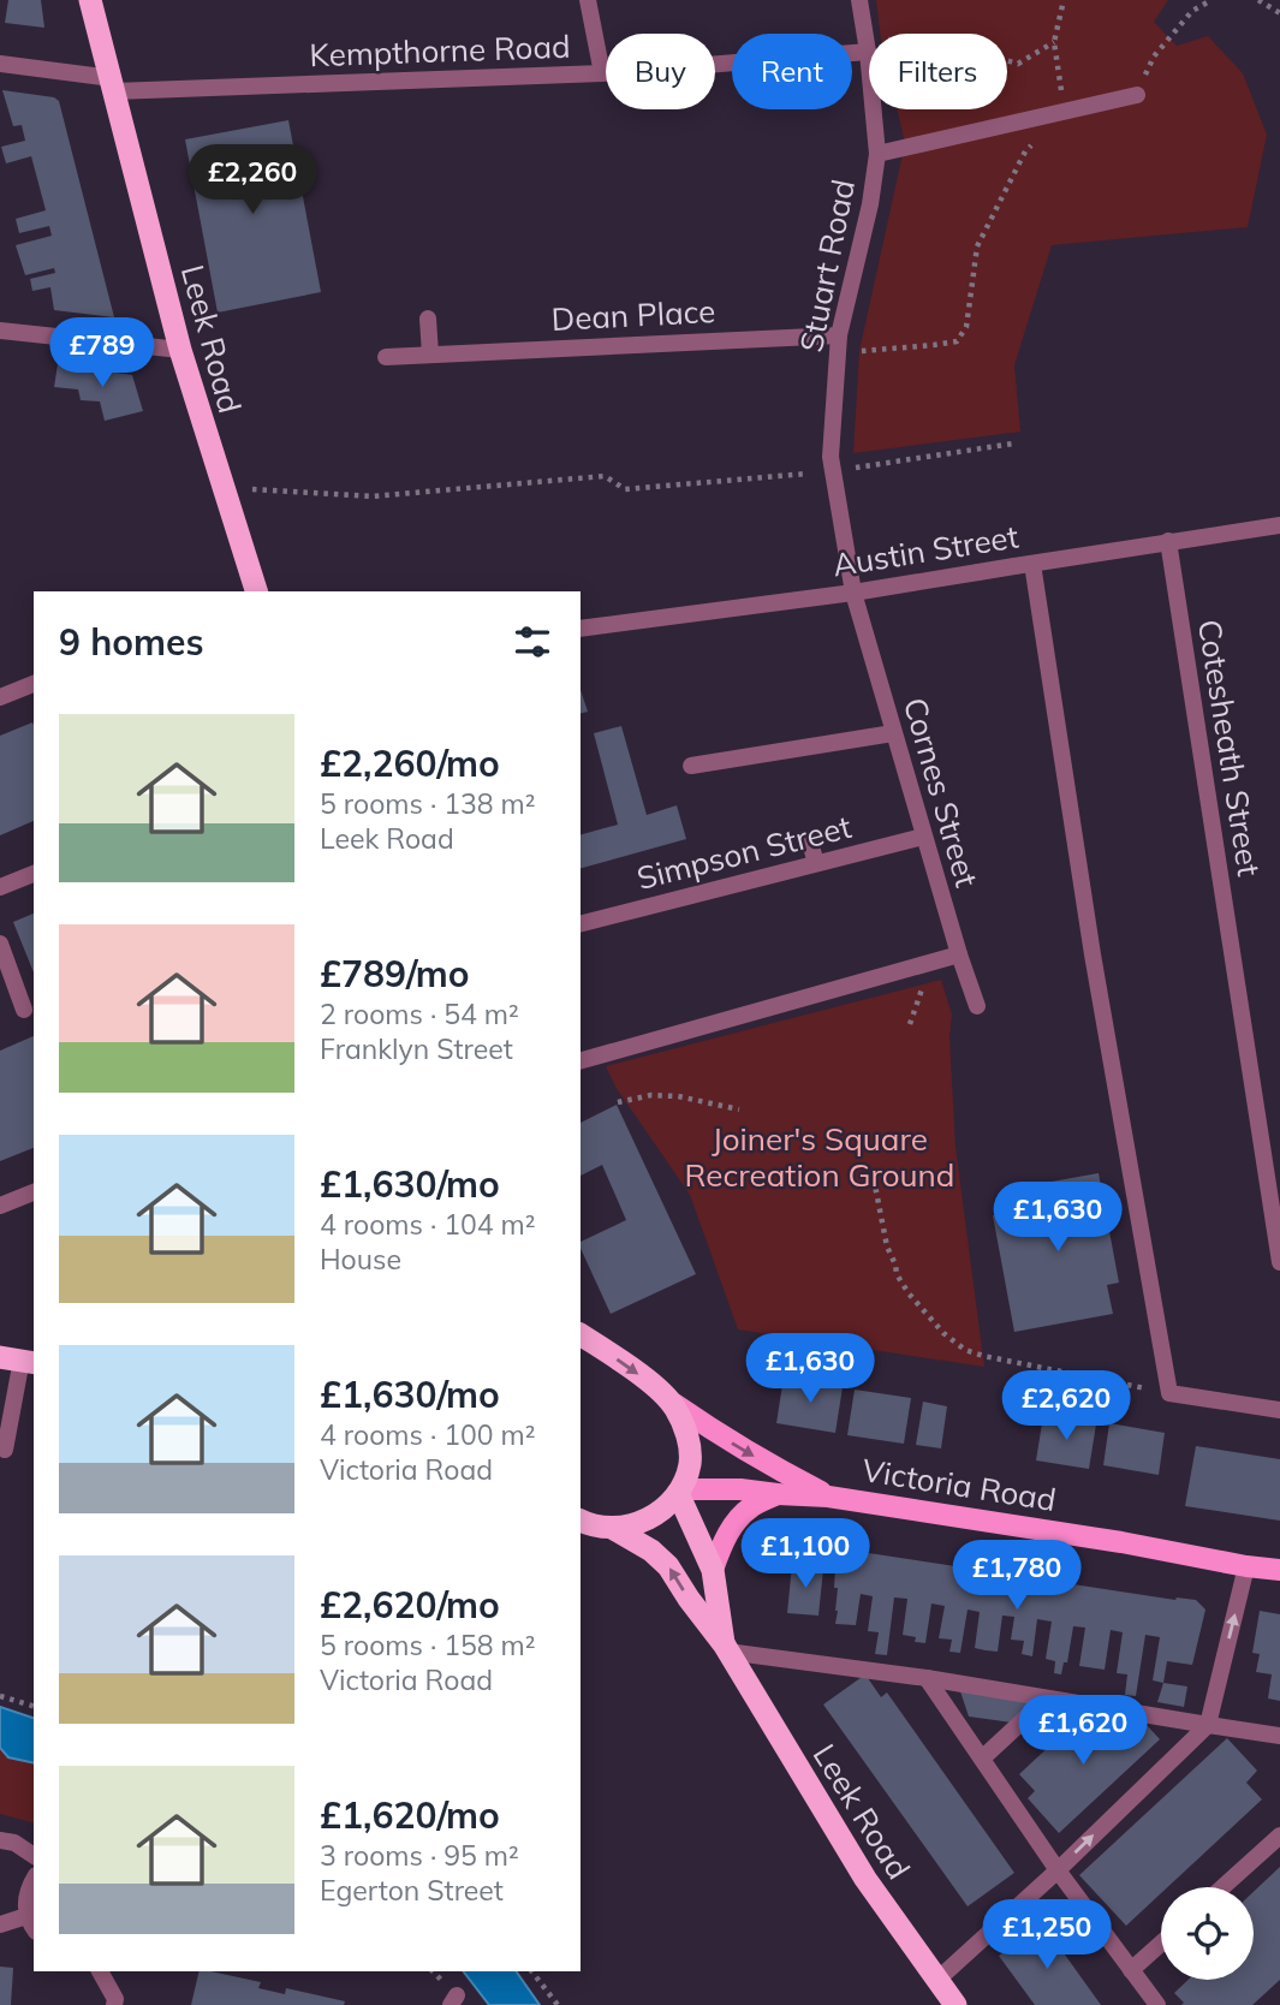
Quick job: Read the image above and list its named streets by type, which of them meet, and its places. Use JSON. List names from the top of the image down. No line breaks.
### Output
{"streets":{"highway":["Leek Road"],"main road":["Victoria Road"],"street":["Kempthorne Road","Stuart Road","Dean Place","Austin Street","Cotesheath Street","Cornes Street","Simpson Street"]},"crossings":[["Kempthorne Road","Stuart Road"],["Kempthorne Road","Leek Road"],["Stuart Road","Dean Place"],["Stuart Road","Austin Street"],["Stuart Road","Cornes Street"],["Leek Road","Victoria Road"],["Austin Street","Cotesheath Street"],["Austin Street","Cornes Street"],["Cornes Street","Simpson Street"]],"parks":["Joiner's Square Recreation Ground"],"page":{"chip":["Buy","Rent","Filters"],"price":["£2,260","£789","£1,630","£1,630","£2,620","£1,100","£1,780","£1,620","£1,250"],"heading":"9 homes","list":[{"name":"£2,260/mo","note":"5 rooms · 138 m² · Leek Road"},{"name":"£789/mo","note":"2 rooms · 54 m² · Franklyn Street"},{"name":"£1,630/mo","note":"4 rooms · 104 m² · House"},{"name":"£1,630/mo","note":"4 rooms · 100 m² · Victoria Road"},{"name":"£2,620/mo","note":"5 rooms · 158 m² · Victoria Road"},{"name":"£1,620/mo","note":"3 rooms · 95 m² · Egerton Street"}]}}
